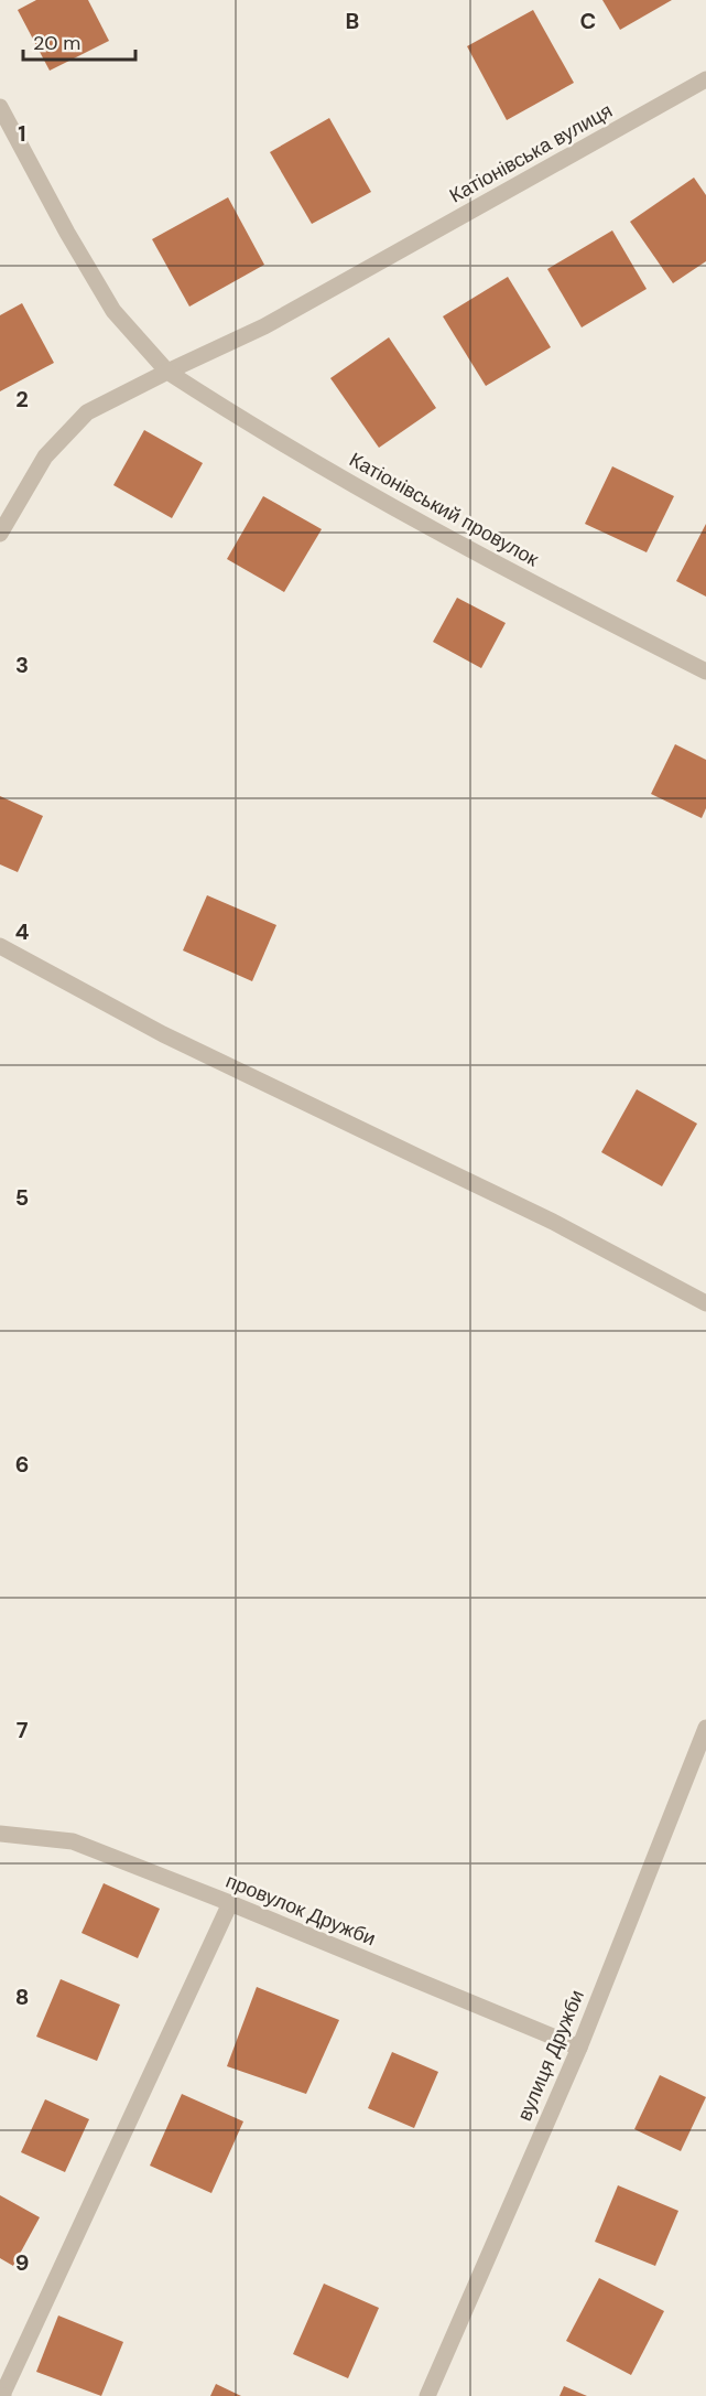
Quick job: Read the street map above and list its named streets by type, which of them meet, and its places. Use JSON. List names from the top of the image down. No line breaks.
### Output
{"streets":{"street":["Катіонівська вулиця","Катіонівський провулок","провулок Дружби","вулиця Дружби"]},"crossings":[["Катіонівська вулиця","Катіонівський провулок"],["провулок Дружби","вулиця Дружби"]],"scale_bar":"20 m","grid":{"columns":["B","C"],"rows":["1","2","3","4","5","6","7","8","9"]}}
